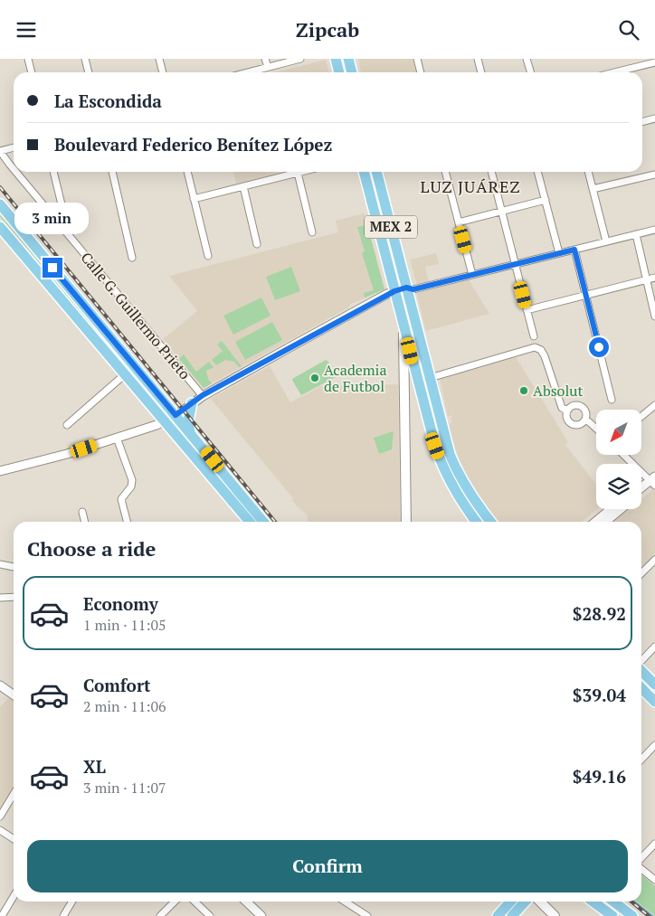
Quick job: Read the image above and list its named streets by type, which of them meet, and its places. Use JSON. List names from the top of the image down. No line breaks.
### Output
{"streets":{"main road":["MEX 2"],"street":["Calle G. Guillermo Prieto"]},"districts":["LUZ JUÁREZ"],"places":["Academia de Futbol","Absolut"],"north":"bottom left","page":{"header":"Zipcab","banner":["La Escondida","Boulevard Federico Benítez López"],"bubble":"3 min","heading":"Choose a ride","list":[{"name":"Economy","note":"1 min · 11:05","value":"$28.92"},{"name":"Comfort","note":"2 min · 11:06","value":"$39.04"},{"name":"XL","note":"3 min · 11:07","value":"$49.16"}],"buttons":"Confirm"}}
